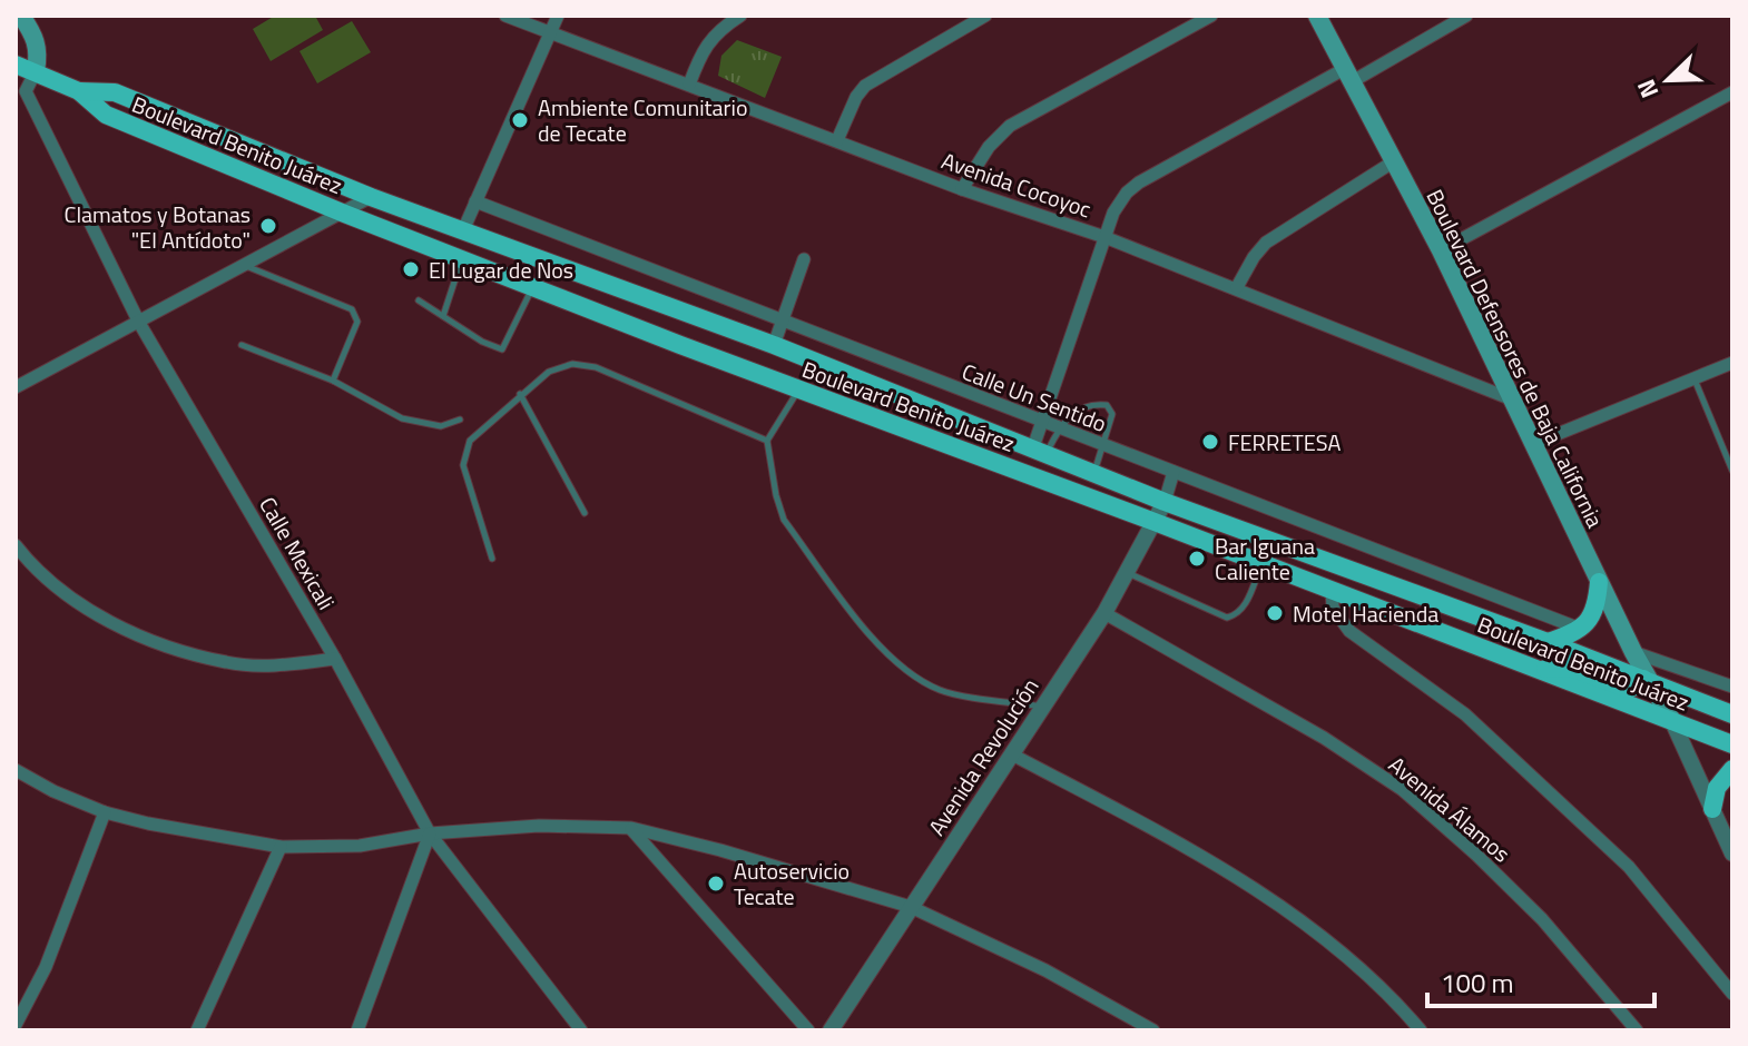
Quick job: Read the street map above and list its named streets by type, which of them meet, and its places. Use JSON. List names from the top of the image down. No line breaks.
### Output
{"streets":{"main road":["Boulevard Benito Juárez","Boulevard Defensores de Baja California"],"street":["Avenida Cocoyoc","Calle Un Sentido","Calle Mexicali","Avenida Revolución","Avenida Álamos"]},"crossings":[["Boulevard Benito Juárez","Boulevard Defensores de Baja California"],["Boulevard Benito Juárez","Calle Mexicali"],["Boulevard Benito Juárez","Avenida Revolución"],["Avenida Cocoyoc","Boulevard Defensores de Baja California"],["Avenida Revolución","Avenida Álamos"]],"places":["Ambiente Comunitario de Tecate","Clamatos y Botanas \"El Antídoto\"","El Lugar de Nos","FERRETESA","Bar Iguana Caliente","Motel Hacienda","Autoservicio Tecate"],"scale_bar":"100 m","north":"bottom left"}
